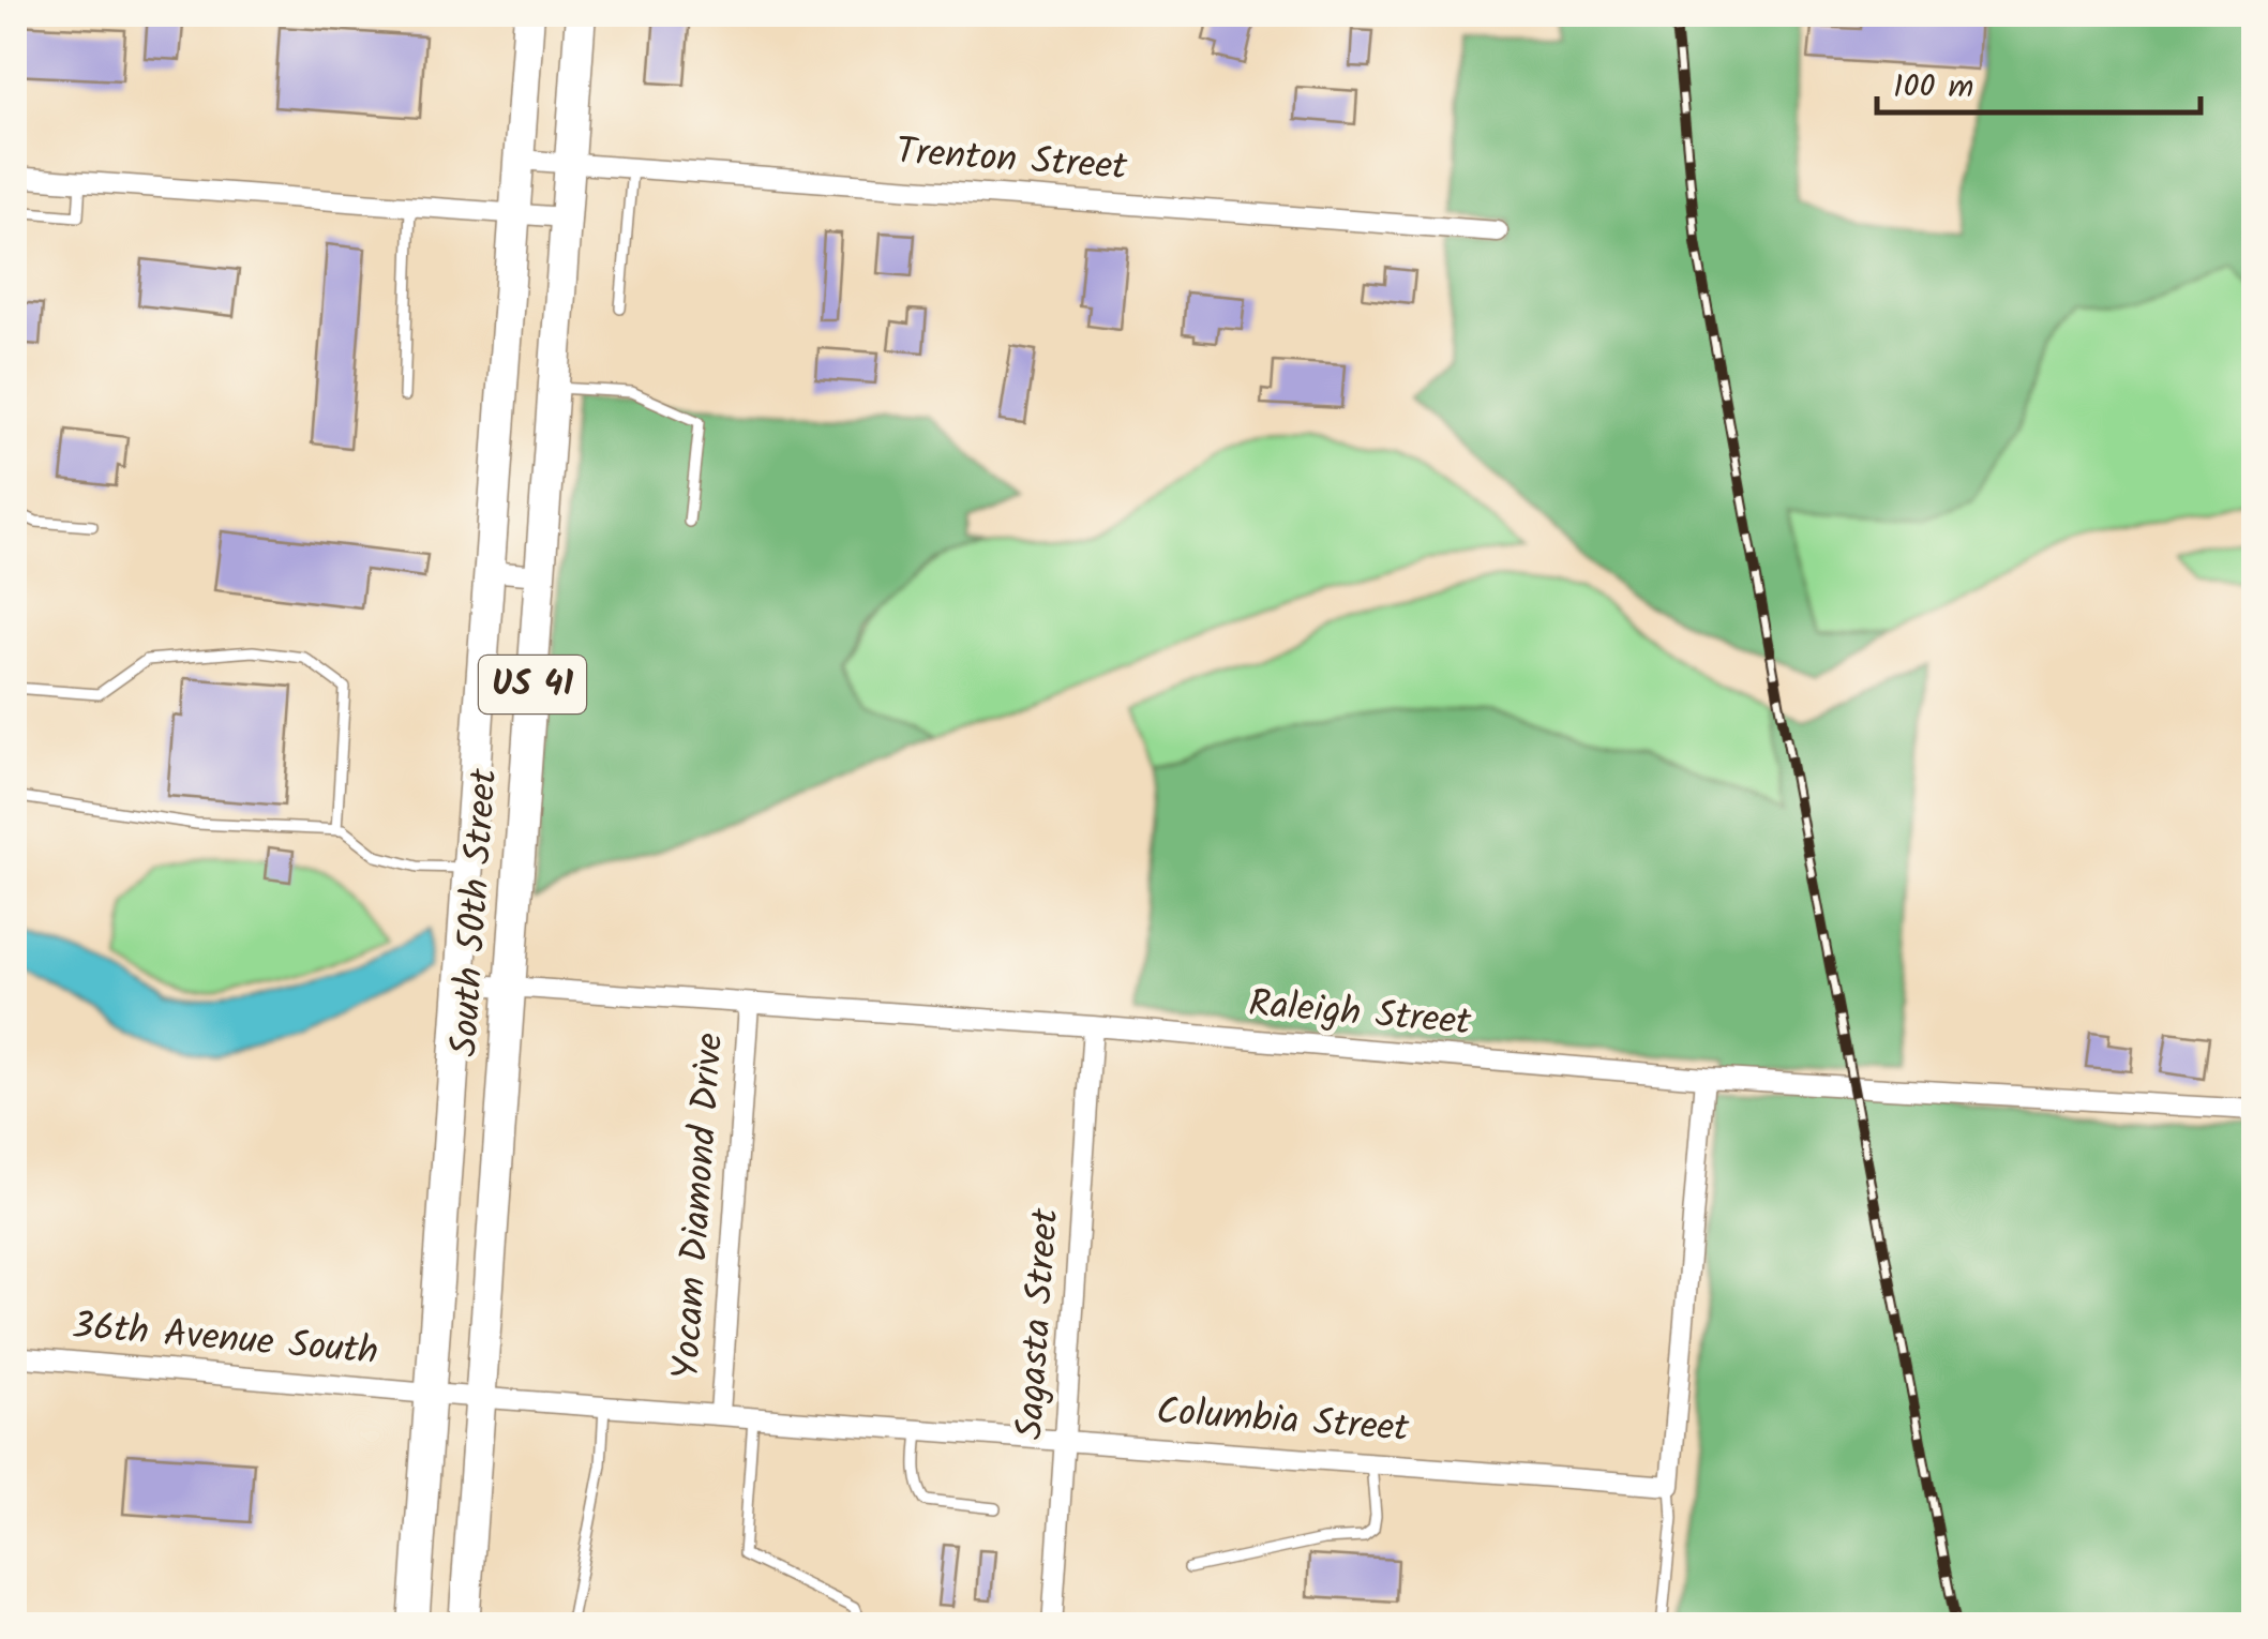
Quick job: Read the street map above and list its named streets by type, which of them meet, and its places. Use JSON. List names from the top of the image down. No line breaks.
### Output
{"streets":{"main road":["US 41","South 50th Street"],"street":["Trenton Street","Raleigh Street","Yocam Diamond Drive","Sagasta Street","36th Avenue South","Columbia Street"]},"crossings":[["Trenton Street","South 50th Street"],["South 50th Street","Raleigh Street"],["South 50th Street","36th Avenue South"],["South 50th Street","Columbia Street"],["Raleigh Street","Yocam Diamond Drive"],["Raleigh Street","Sagasta Street"],["Yocam Diamond Drive","Columbia Street"],["Sagasta Street","Columbia Street"],["36th Avenue South","Columbia Street"]],"scale_bar":"100 m"}
